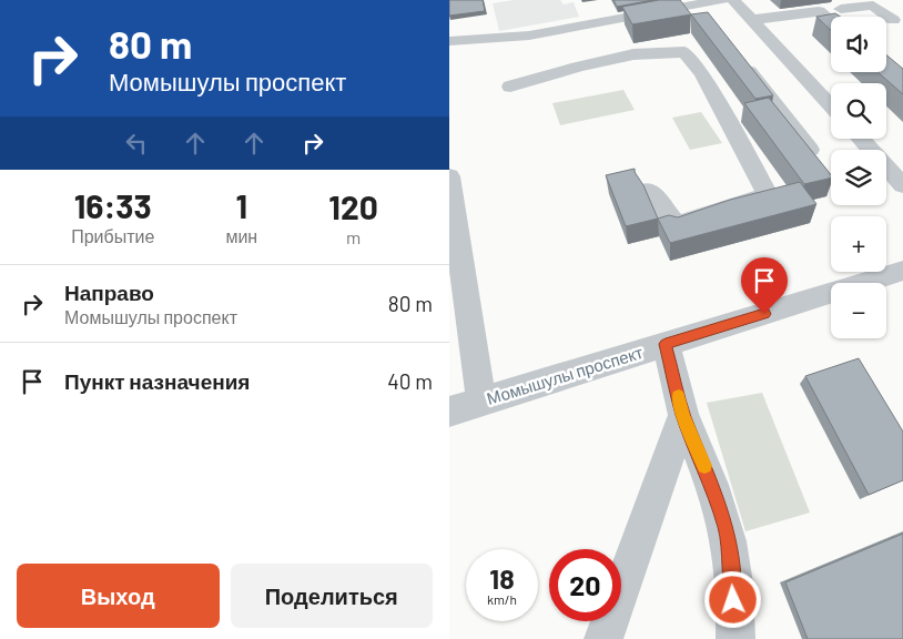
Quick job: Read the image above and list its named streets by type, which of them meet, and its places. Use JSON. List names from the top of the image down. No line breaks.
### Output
{"streets":{"street":["Момышулы проспект"]},"page":{"turn":["80 m","Момышулы проспект"],"map_buttons":["+","−"],"eta":["16:33","Прибытие","1","мин","120","m"],"list":[{"name":"Направо","note":"Момышулы проспект","value":"80 m"},{"name":"Пункт назначения","value":"40 m"}],"speed":"18 km/h","limit":"20","buttons":["Выход","Поделиться"]}}
